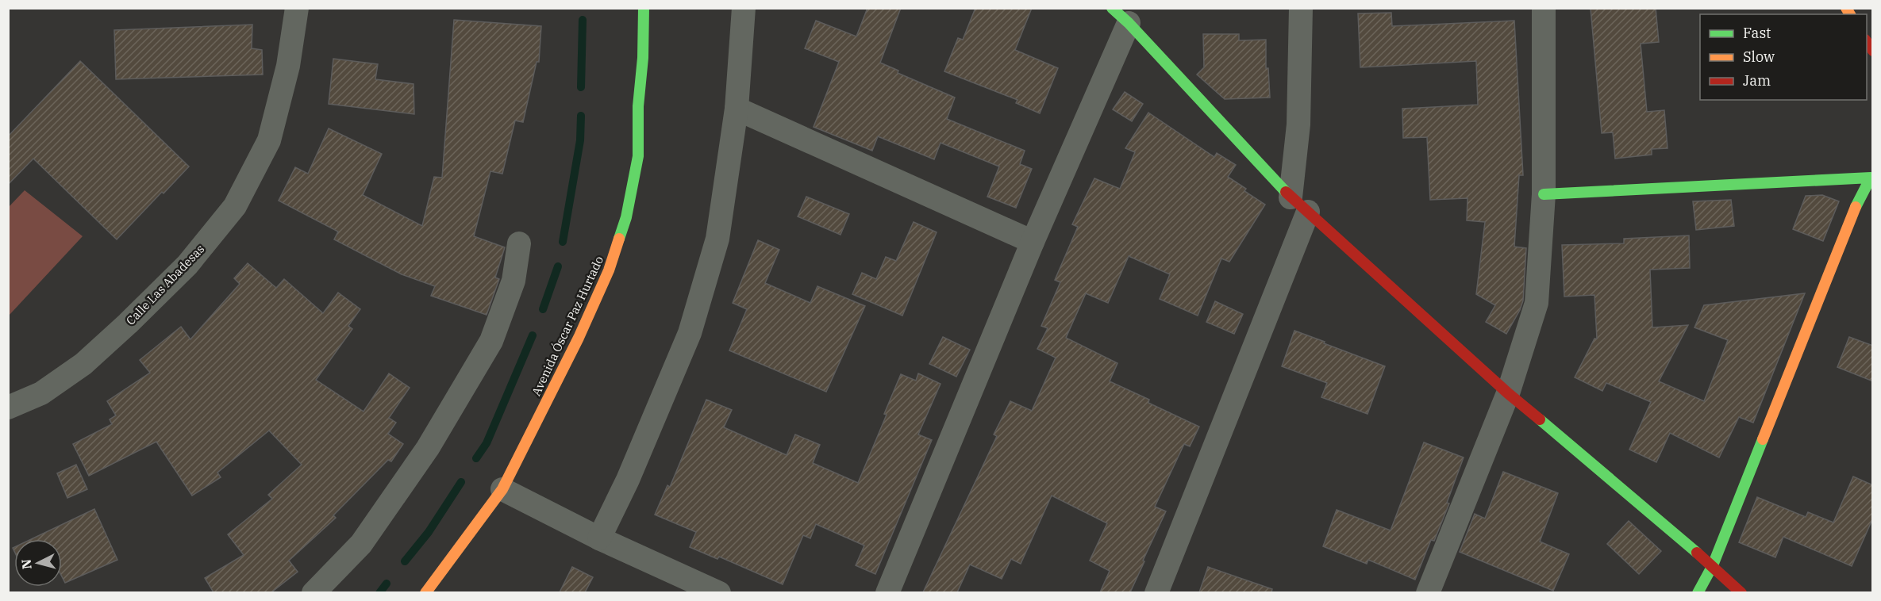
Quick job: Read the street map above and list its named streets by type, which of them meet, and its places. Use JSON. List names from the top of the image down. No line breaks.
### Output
{"streets":{"street":["Calle Las Abadesas","Avenida Óscar Paz Hurtado"]},"legend":["Fast","Slow","Jam"],"north":"left"}
